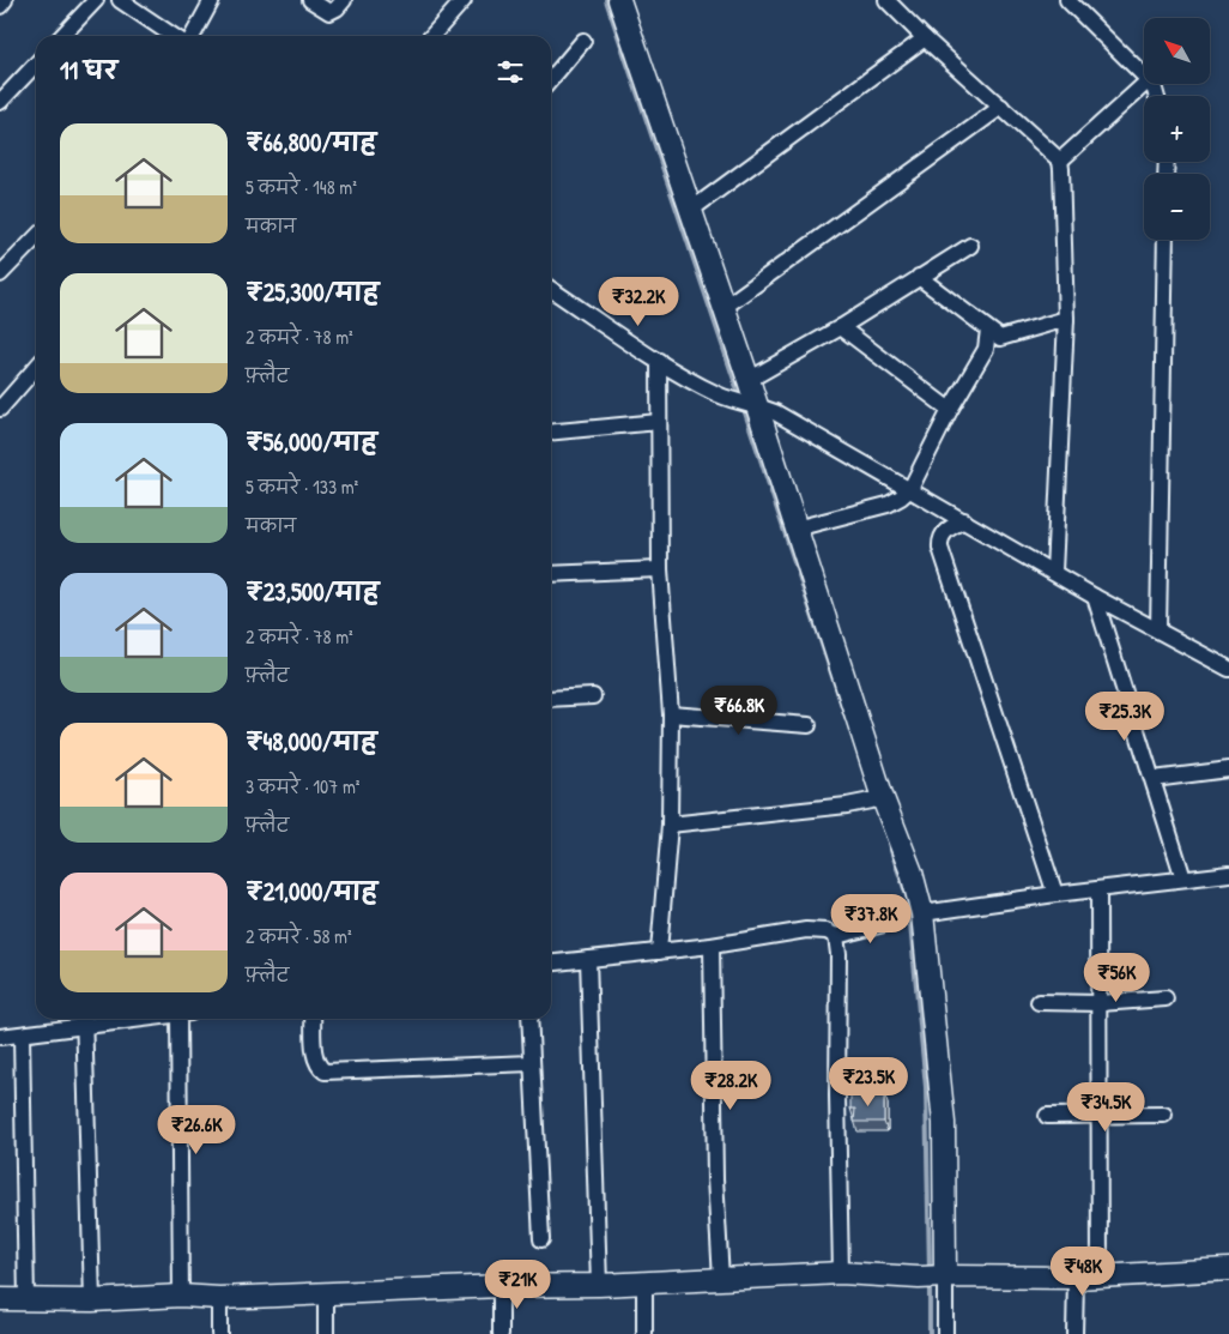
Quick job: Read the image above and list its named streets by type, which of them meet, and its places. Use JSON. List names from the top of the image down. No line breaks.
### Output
{"north":"top left","page":{"map_buttons":["+","−"],"heading":"11 घर","list":[{"name":"₹66,800/माह","note":"5 कमरे · 148 m² · मकान"},{"name":"₹25,300/माह","note":"2 कमरे · 78 m² · फ़्लैट"},{"name":"₹56,000/माह","note":"5 कमरे · 133 m² · मकान"},{"name":"₹23,500/माह","note":"2 कमरे · 78 m² · फ़्लैट"},{"name":"₹48,000/माह","note":"3 कमरे · 107 m² · फ़्लैट"},{"name":"₹21,000/माह","note":"2 कमरे · 58 m² · फ़्लैट"}],"price":["₹32.2K","₹66.8K","₹25.3K","₹37.8K","₹56K","₹23.5K","₹28.2K","₹34.5K","₹26.6K","₹48K","₹21K"]}}
